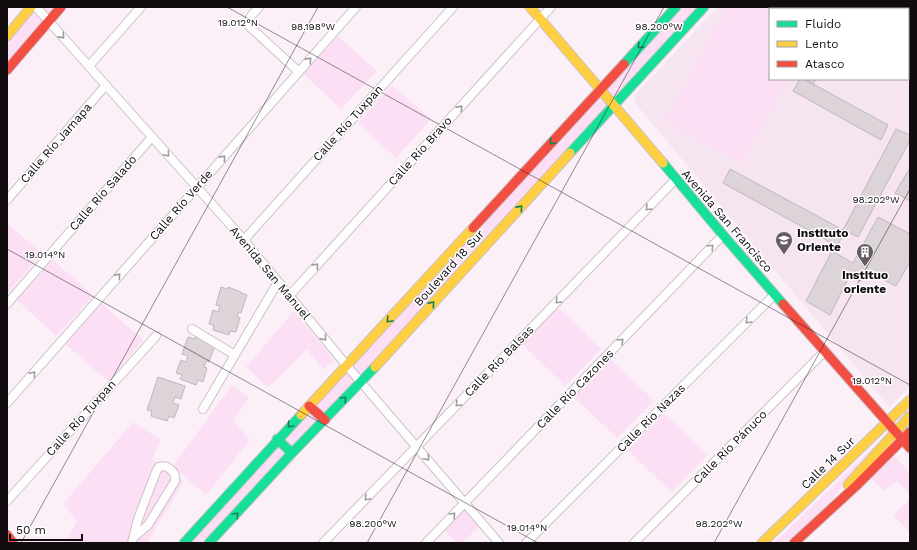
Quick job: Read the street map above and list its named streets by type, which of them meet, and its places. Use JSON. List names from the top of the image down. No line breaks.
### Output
{"streets":{"main road":["Avenida San Francisco","Boulevard 18 Sur","Calle 14 Sur"],"street":["Calle Río Tuxpan","Calle Río Jamapa","Calle Río Bravo","Calle Río Salado","Calle Río Verde","Avenida San Manuel","Calle Río Balsas","Calle Río Cazones","Calle Río Nazas","Calle Río Pánuco"]},"crossings":[["Calle Río Tuxpan","Avenida San Manuel"],["Calle Río Jamapa","Avenida San Manuel"],["Calle Río Bravo","Avenida San Francisco"],["Calle Río Bravo","Avenida San Manuel"],["Calle Río Salado","Avenida San Manuel"],["Calle Río Verde","Avenida San Manuel"],["Avenida San Francisco","Boulevard 18 Sur"],["Avenida San Francisco","Calle Río Balsas"],["Avenida San Francisco","Calle Río Cazones"],["Avenida San Francisco","Calle Río Nazas"],["Avenida San Francisco","Calle Río Pánuco"],["Avenida San Francisco","Calle 14 Sur"],["Boulevard 18 Sur","Avenida San Manuel"],["Avenida San Manuel","Calle Río Balsas"],["Avenida San Manuel","Calle Río Cazones"]],"one_way":["Calle Río Bravo","Calle Río Verde","Avenida San Manuel","Calle Río Balsas","Calle Río Cazones","Calle Río Nazas"],"places":{"school or university":["Instituto Oriente"],"building":["Instituo oriente"]},"legend":["Fluido","Lento","Atasco"],"scale_bar":"50 m","coordinates":["19.012°N","98.198°W","98.200°W","98.202°W","19.014°N"]}
